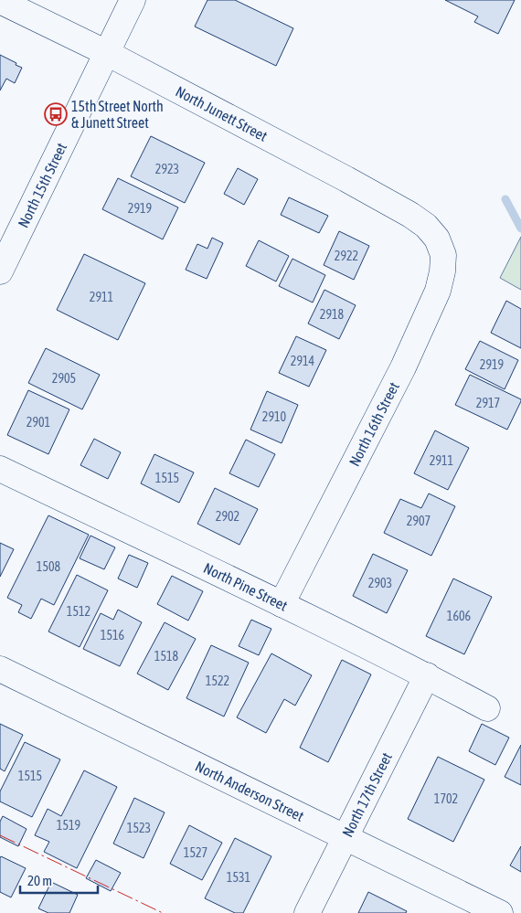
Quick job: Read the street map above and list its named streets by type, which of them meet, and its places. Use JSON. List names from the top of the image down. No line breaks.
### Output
{"streets":{"street":["North Junett Street","North 15th Street","North 16th Street","North Pine Street","North Anderson Street","North 17th Street"]},"crossings":[["North Junett Street","North 15th Street"],["North Junett Street","North 16th Street"],["North 16th Street","North Pine Street"],["North Pine Street","North 17th Street"],["North Anderson Street","North 17th Street"]],"places":{"bus stop":["15th Street North & Junett Street"]},"house_numbers":["2923","2919","2922","2911","2918","2914","2919","2905","2917","2910","2901","2911","1515","2902","2907","1508","2903","1512","1606","1516","1518","1522","1515","1702","1519","1523","1527","1531"],"scale_bar":"20 m"}
